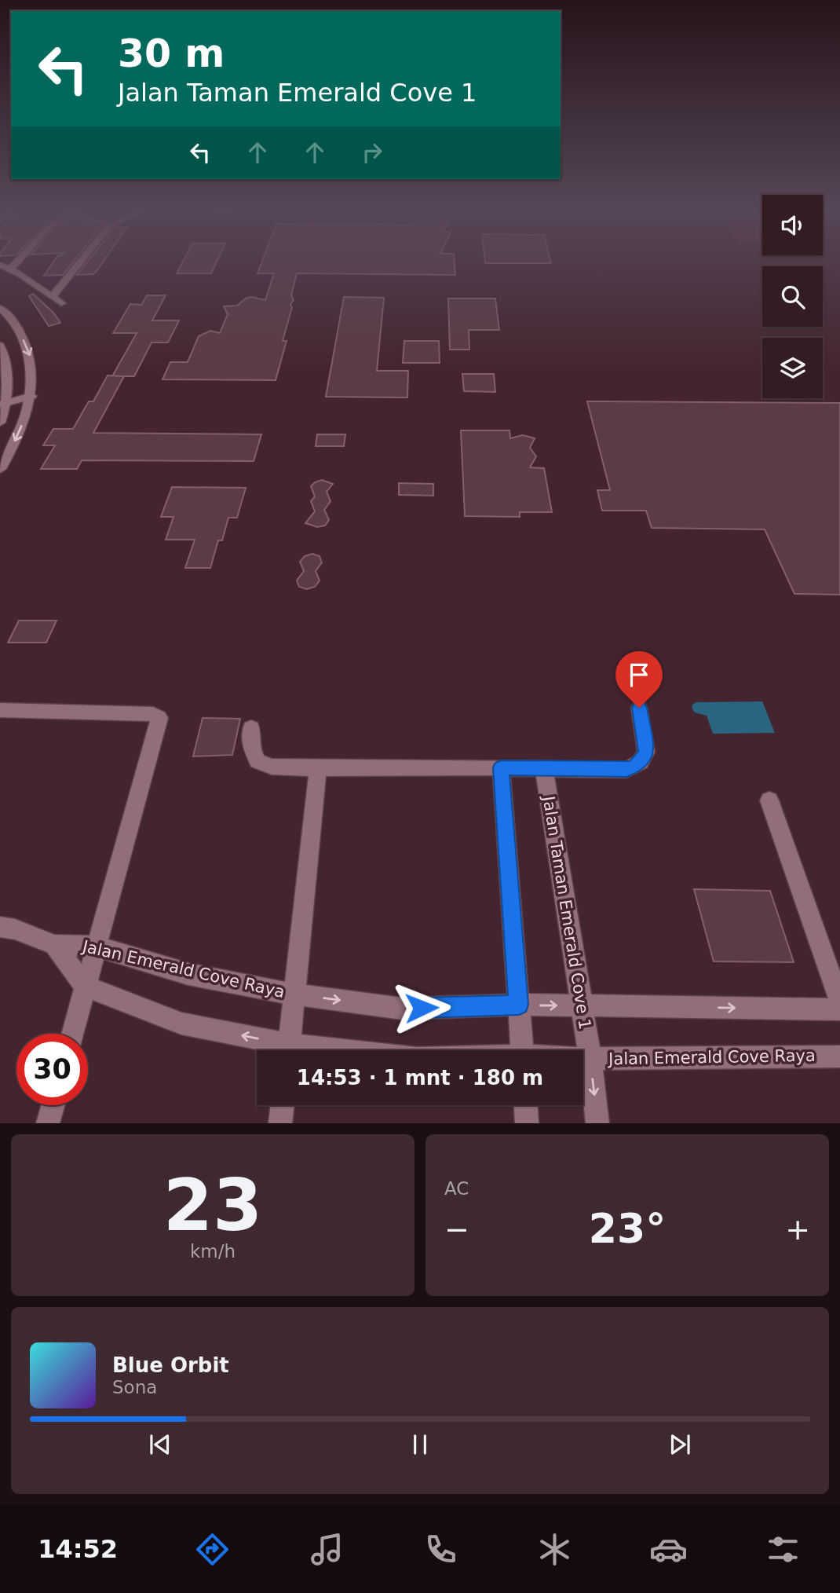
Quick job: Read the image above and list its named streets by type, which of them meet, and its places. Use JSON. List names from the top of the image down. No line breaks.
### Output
{"streets":{"street":["Jalan Taman Emerald Cove 1","Jalan Emerald Cove Raya"]},"crossings":[["Jalan Taman Emerald Cove 1","Jalan Emerald Cove Raya"]],"page":{"turn":["30 m","Jalan Taman Emerald Cove 1"],"limit":"30","trip":"14:53 · 1 mnt · 180 m","tile":[["23","km/h"],"AC"],"heat":["−","23°","+"],"song":["Blue Orbit","Sona"],"tabs":"14:52"}}
